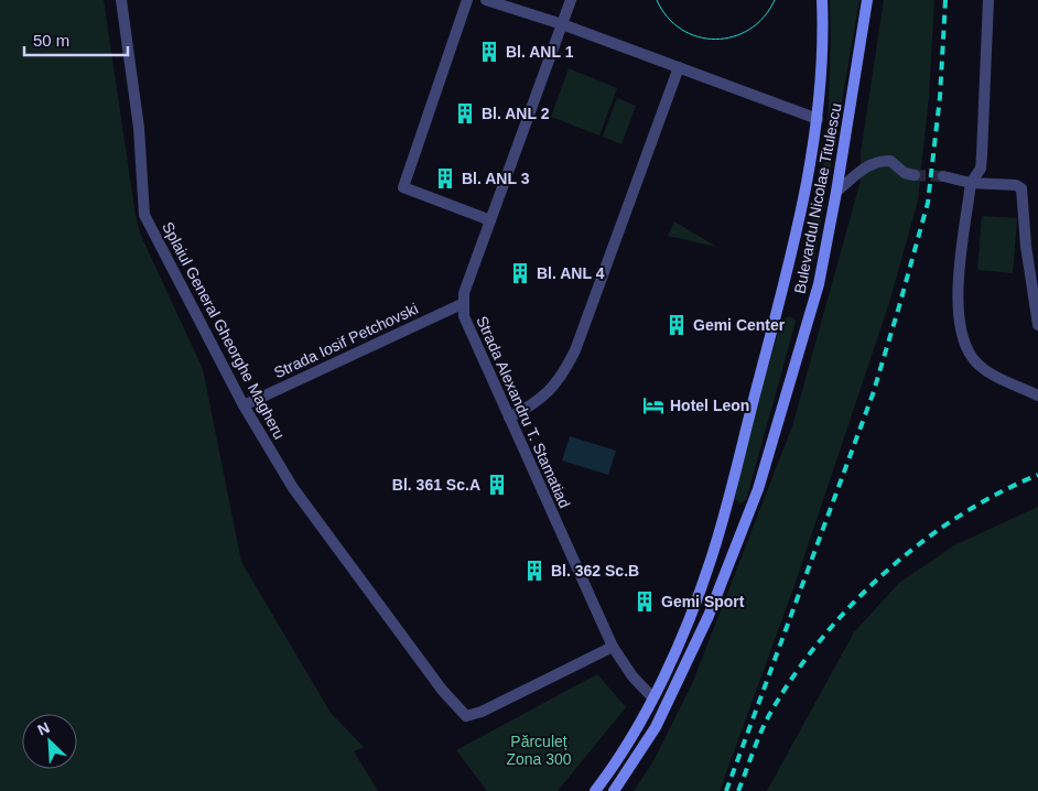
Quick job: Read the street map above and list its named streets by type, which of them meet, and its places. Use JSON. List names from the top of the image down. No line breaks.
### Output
{"streets":{"main road":["Bulevardul Nicolae Titulescu"],"street":["Splaiul General Gheorghe Magheru","Strada Iosif Petchovski","Strada Alexandru T. Stamatiad"]},"crossings":[["Bulevardul Nicolae Titulescu","Strada Alexandru T. Stamatiad"],["Splaiul General Gheorghe Magheru","Strada Iosif Petchovski"],["Splaiul General Gheorghe Magheru","Strada Alexandru T. Stamatiad"],["Strada Iosif Petchovski","Strada Alexandru T. Stamatiad"]],"parks":["Părculeț Zona 300"],"places":{"building":["Bl. ANL 1","Bl. ANL 2","Bl. ANL 3","Bl. ANL 4","Gemi Center","Bl. 361 Sc.A","Bl. 362 Sc.B","Gemi Sport"],"hotel":["Hotel Leon"]},"scale_bar":"50 m","north":"top left"}
